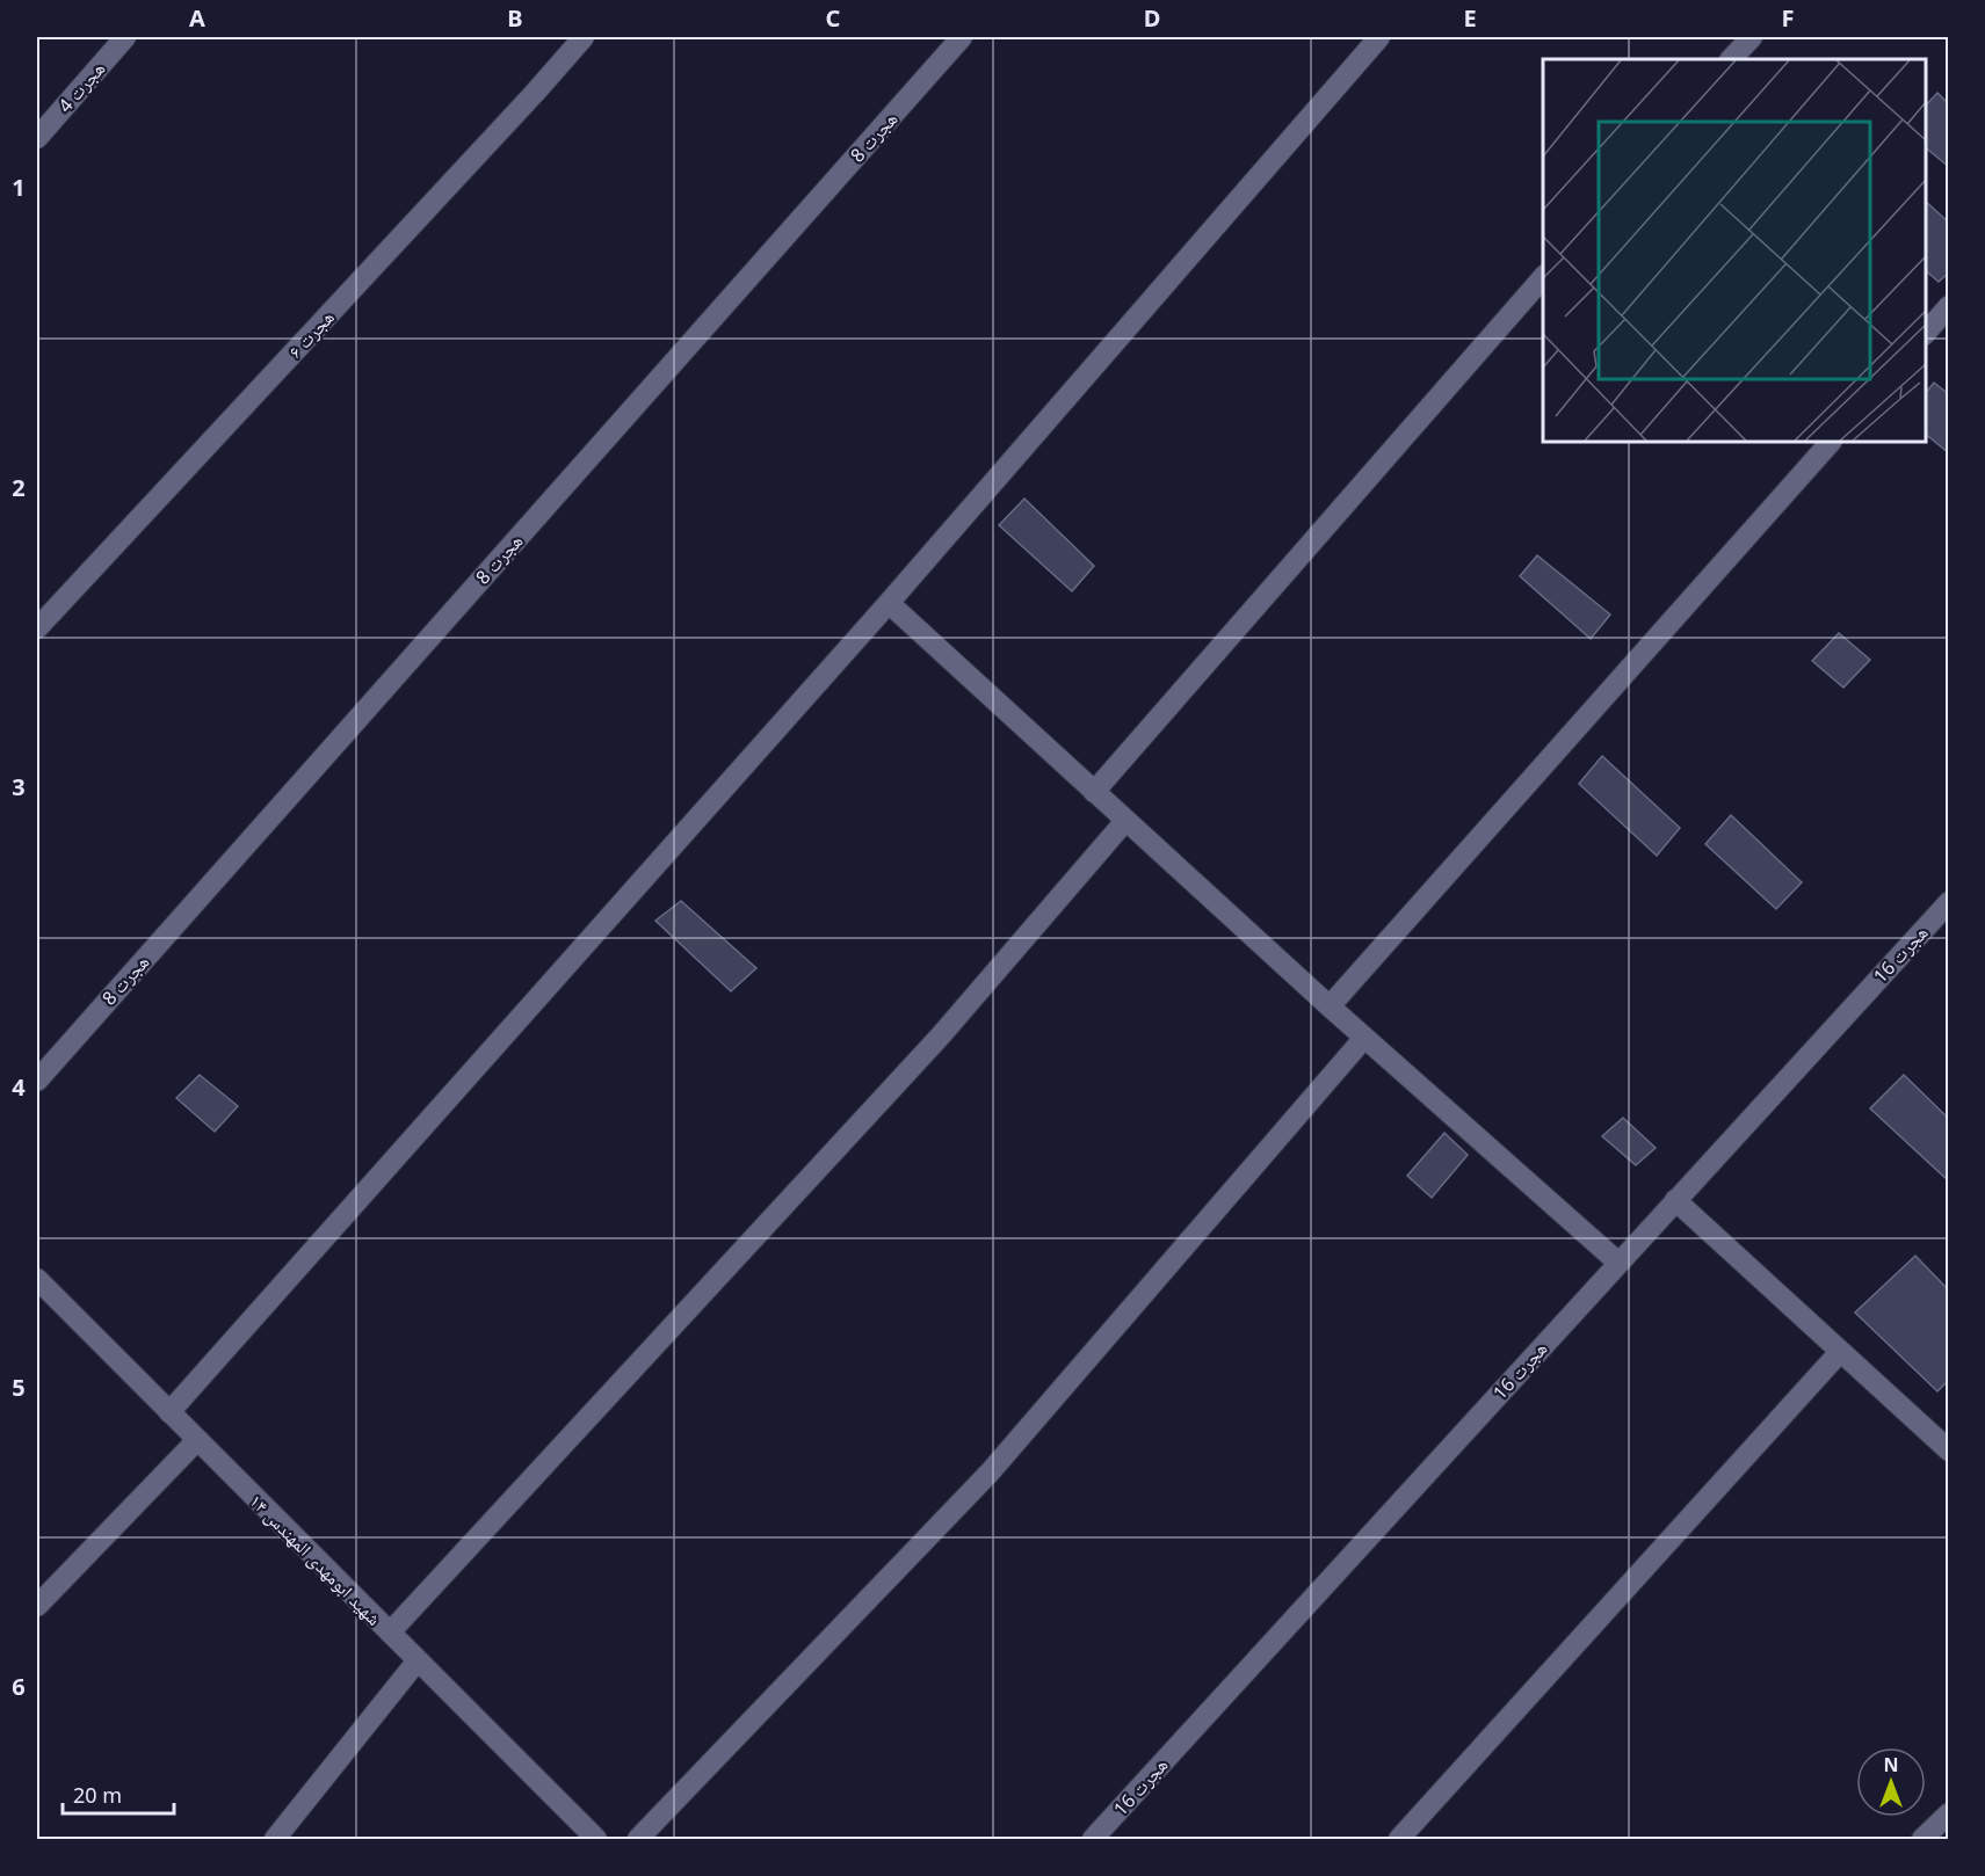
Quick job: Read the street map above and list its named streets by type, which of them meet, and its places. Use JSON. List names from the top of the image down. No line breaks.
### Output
{"streets":{"street":["هجرت 4","هجرت 8","هجرت ۶","هجرت 16","شهید ابومهدی المهندس ۱۴"]},"scale_bar":"20 m","north":"top","grid":{"columns":["A","B","C","D","E","F"],"rows":["1","2","3","4","5","6"]}}
